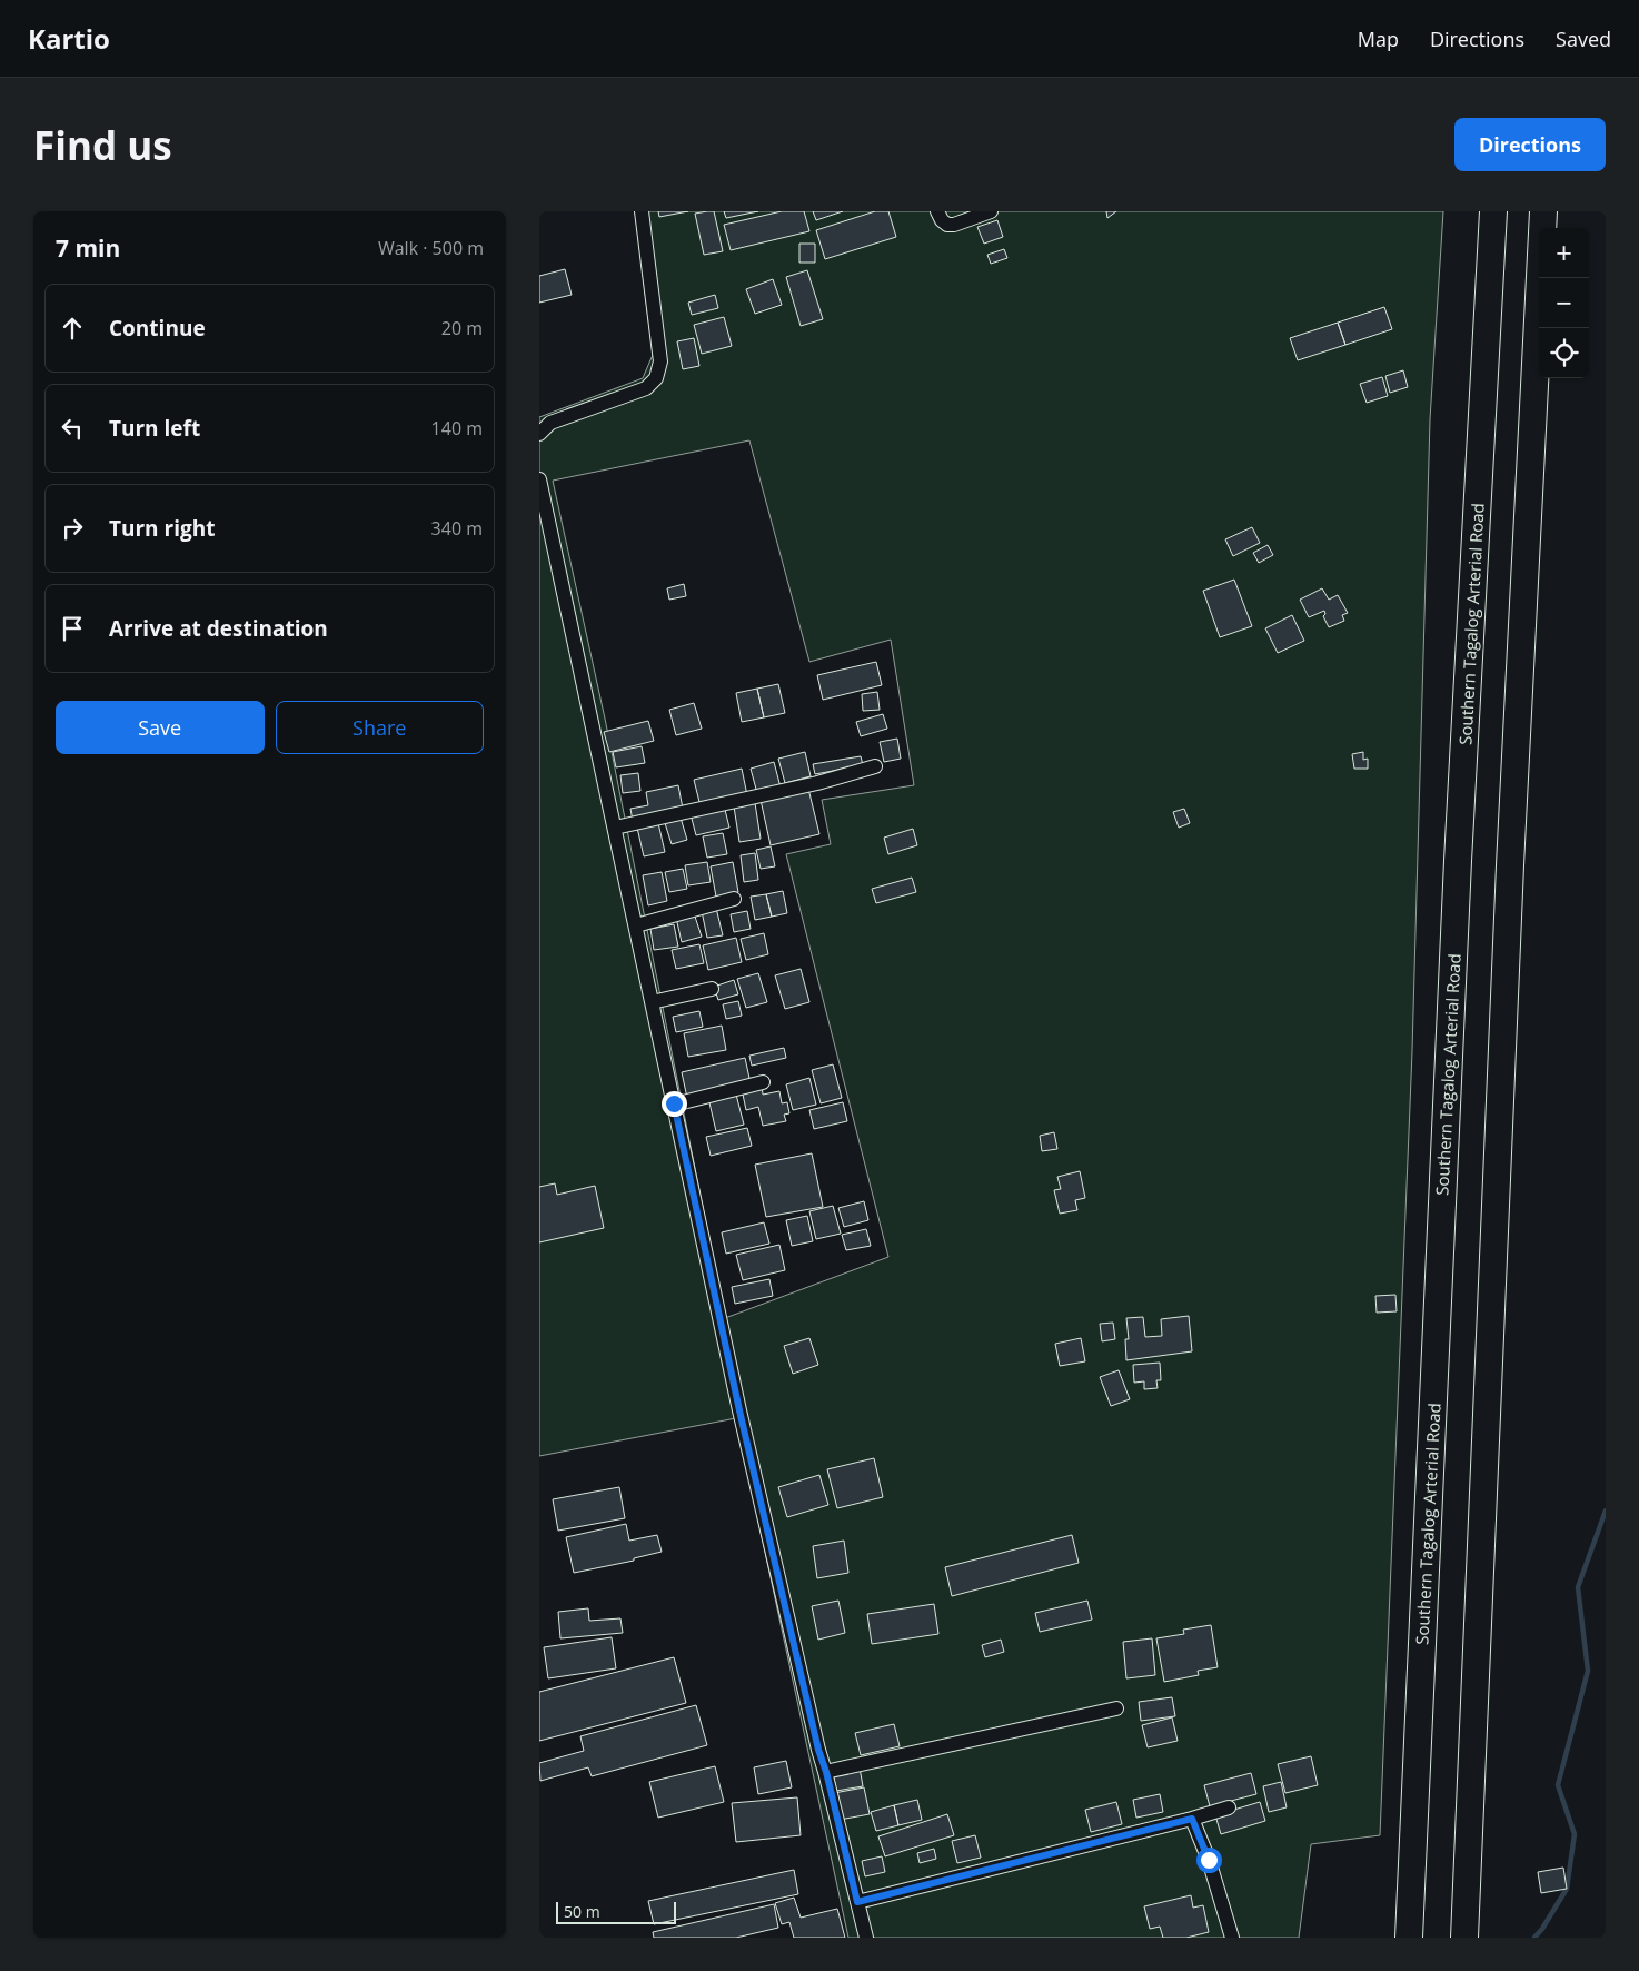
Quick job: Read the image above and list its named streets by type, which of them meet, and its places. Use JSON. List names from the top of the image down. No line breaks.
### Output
{"streets":{"highway":["Southern Tagalog Arterial Road"]},"scale_bar":"50 m","page":{"header":"Kartio","nav":["Map","Directions","Saved"],"buttons":["Directions",["Save","Share"]],"title":"Find us","heading":["7 min","Walk · 500 m"],"map_buttons":["+","−"],"list":[["Continue","20 m"],["Turn left","140 m"],["Turn right","340 m"],"Arrive at destination"],"scale":"50 m"}}
